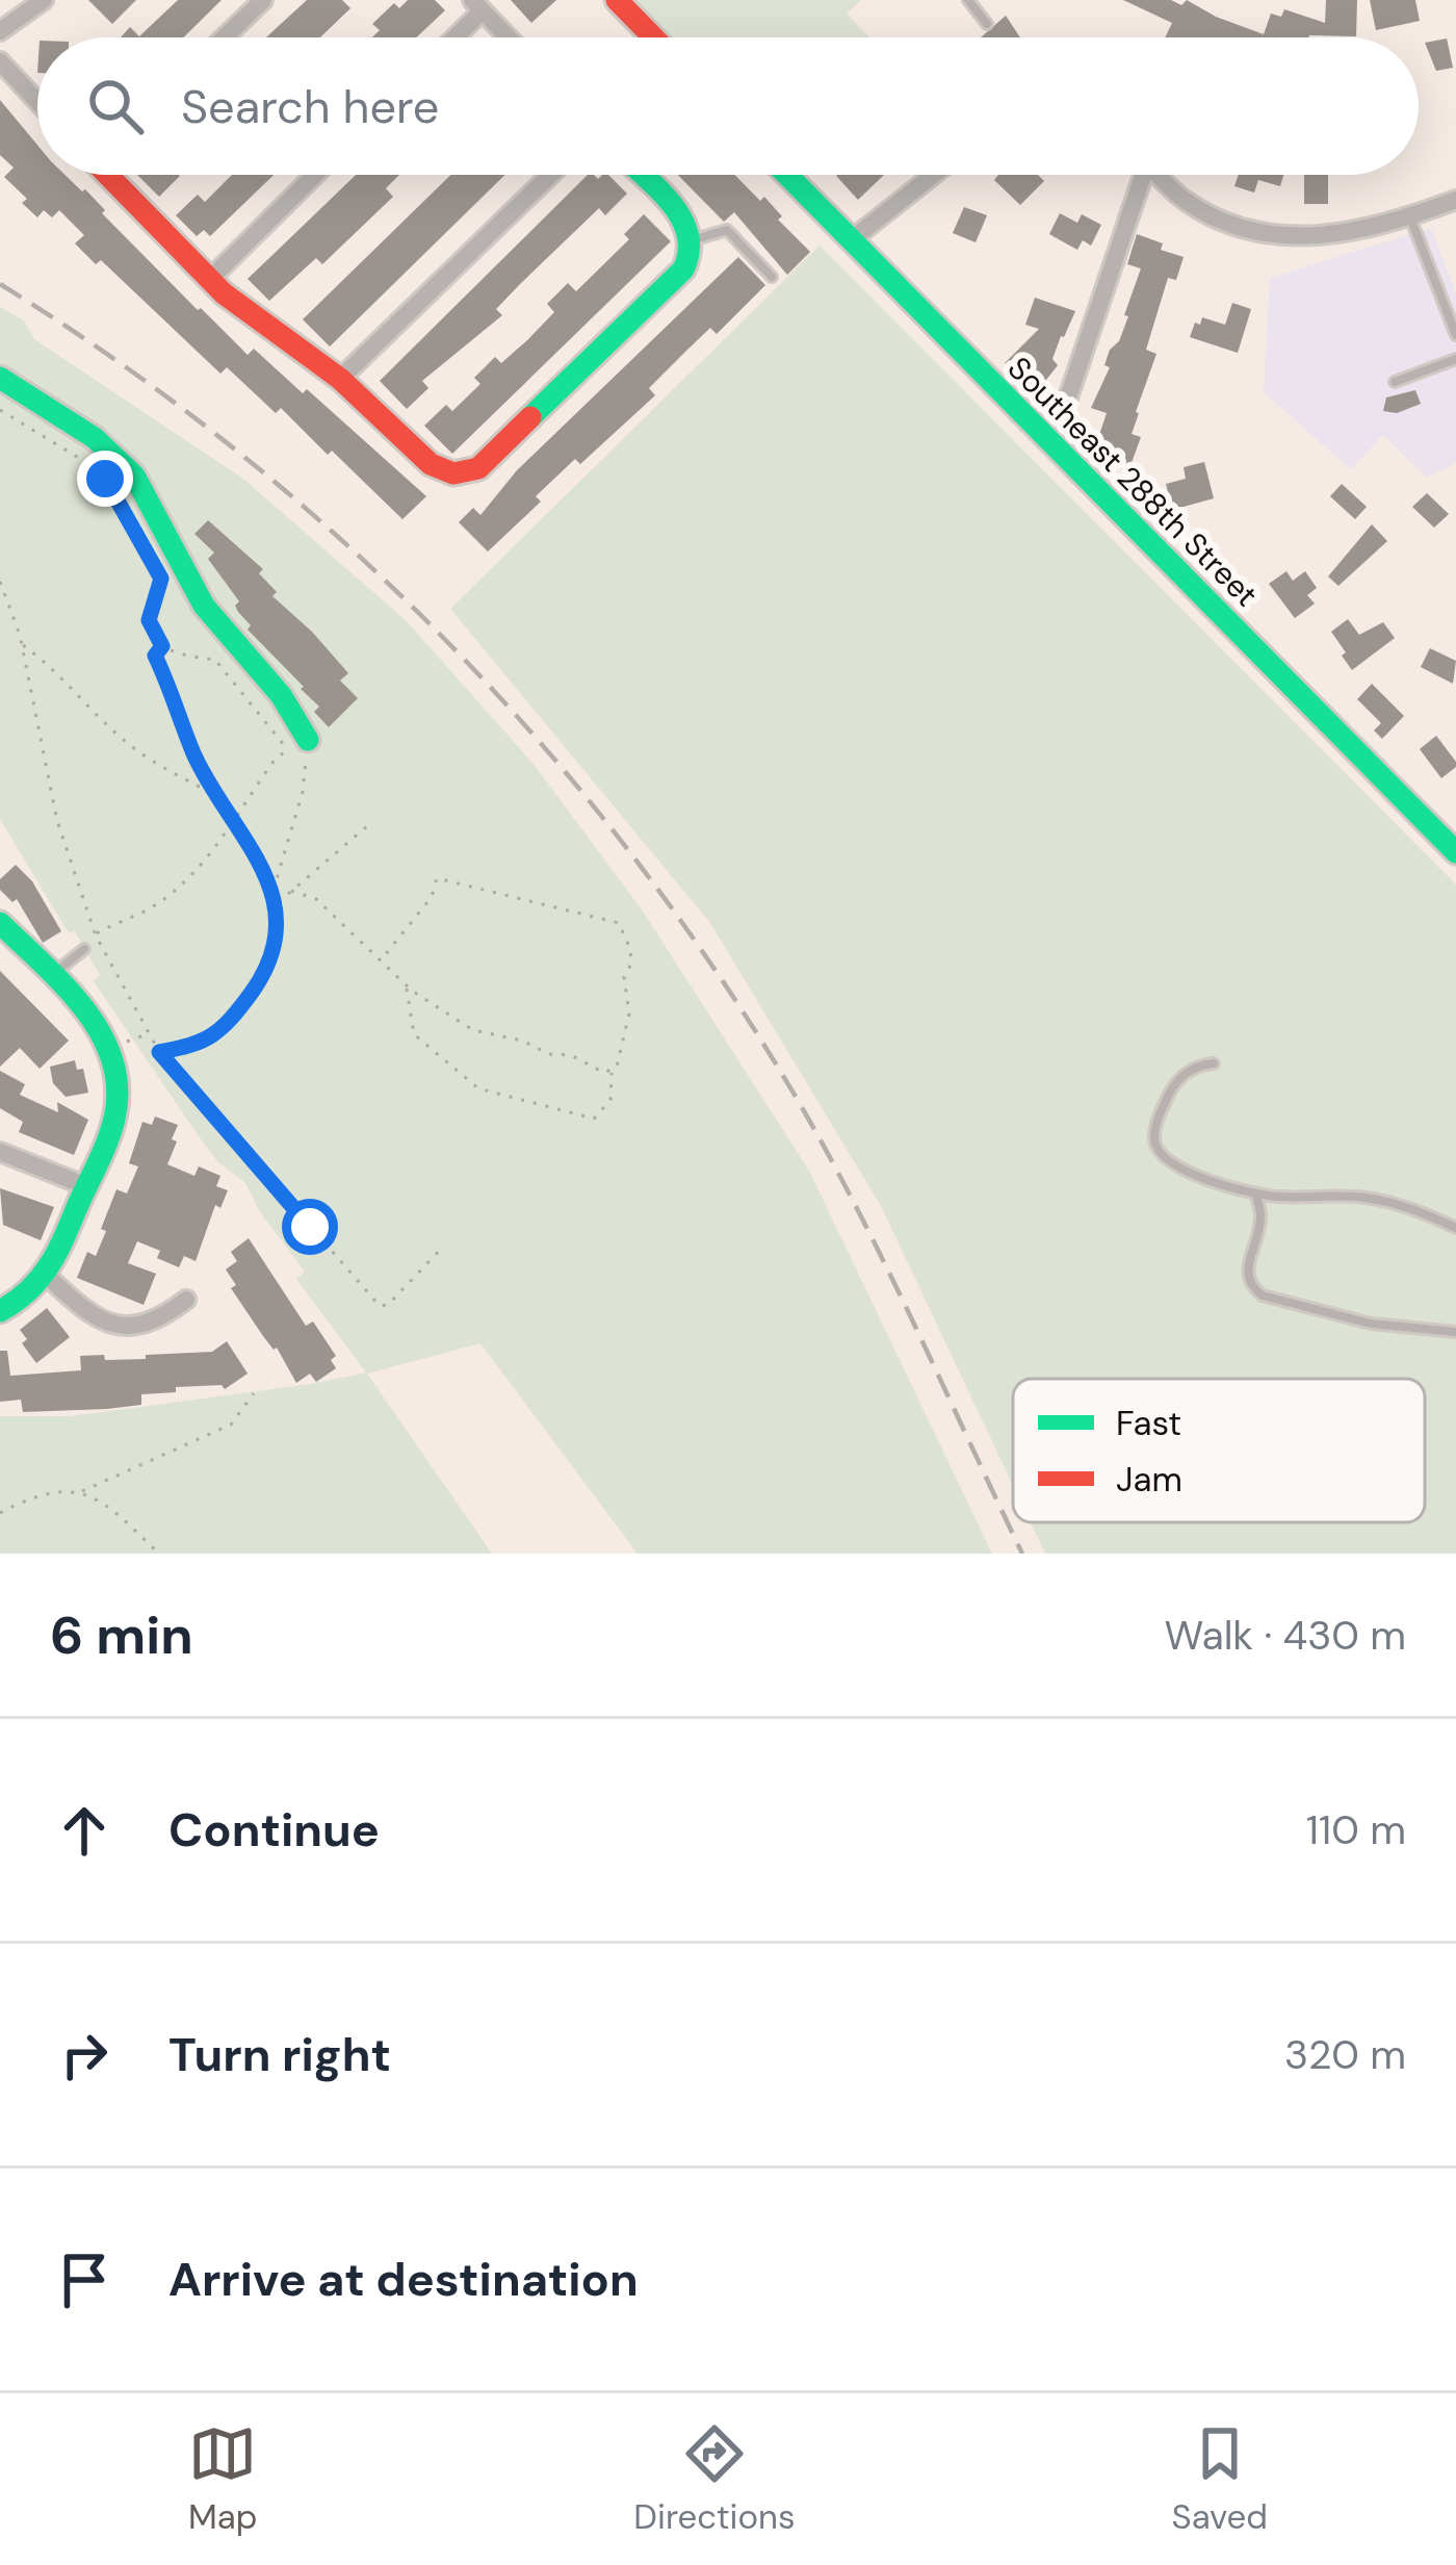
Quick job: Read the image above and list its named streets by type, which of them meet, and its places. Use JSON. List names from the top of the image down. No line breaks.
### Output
{"streets":{"street":["Southeast 288th Street"]},"legend":["Fast","Jam"],"page":{"search":"Search here","heading":["6 min","Walk · 430 m"],"list":[["Continue","110 m"],["Turn right","320 m"],"Arrive at destination"],"nav":["Map","Directions","Saved"]}}
